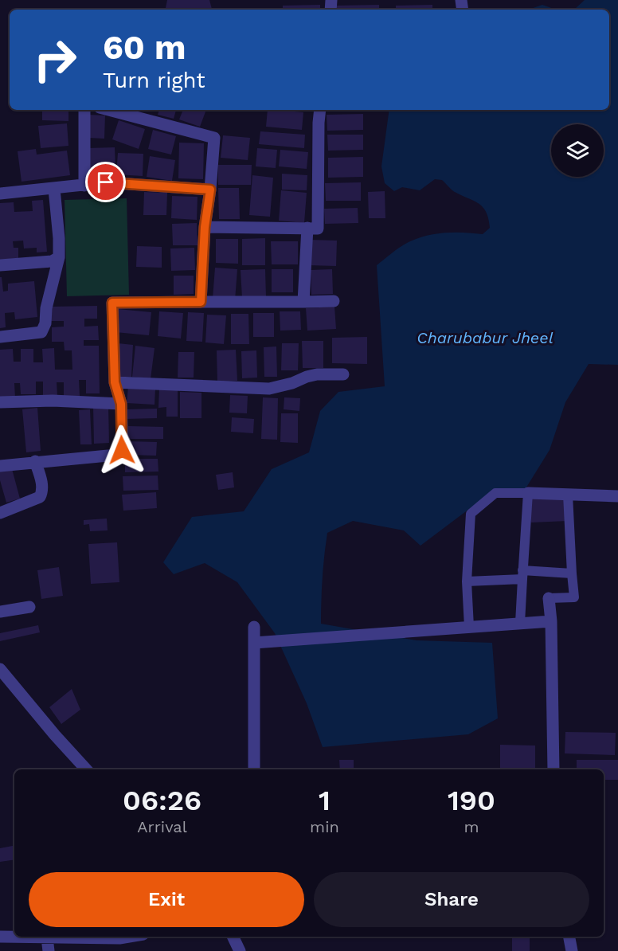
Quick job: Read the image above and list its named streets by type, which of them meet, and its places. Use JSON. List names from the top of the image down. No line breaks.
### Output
{"water":["Charubabur Jheel"],"page":{"turn":["60 m","Turn right"],"eta":["06:26","Arrival","1","min","190","m"],"buttons":["Exit","Share"]}}
